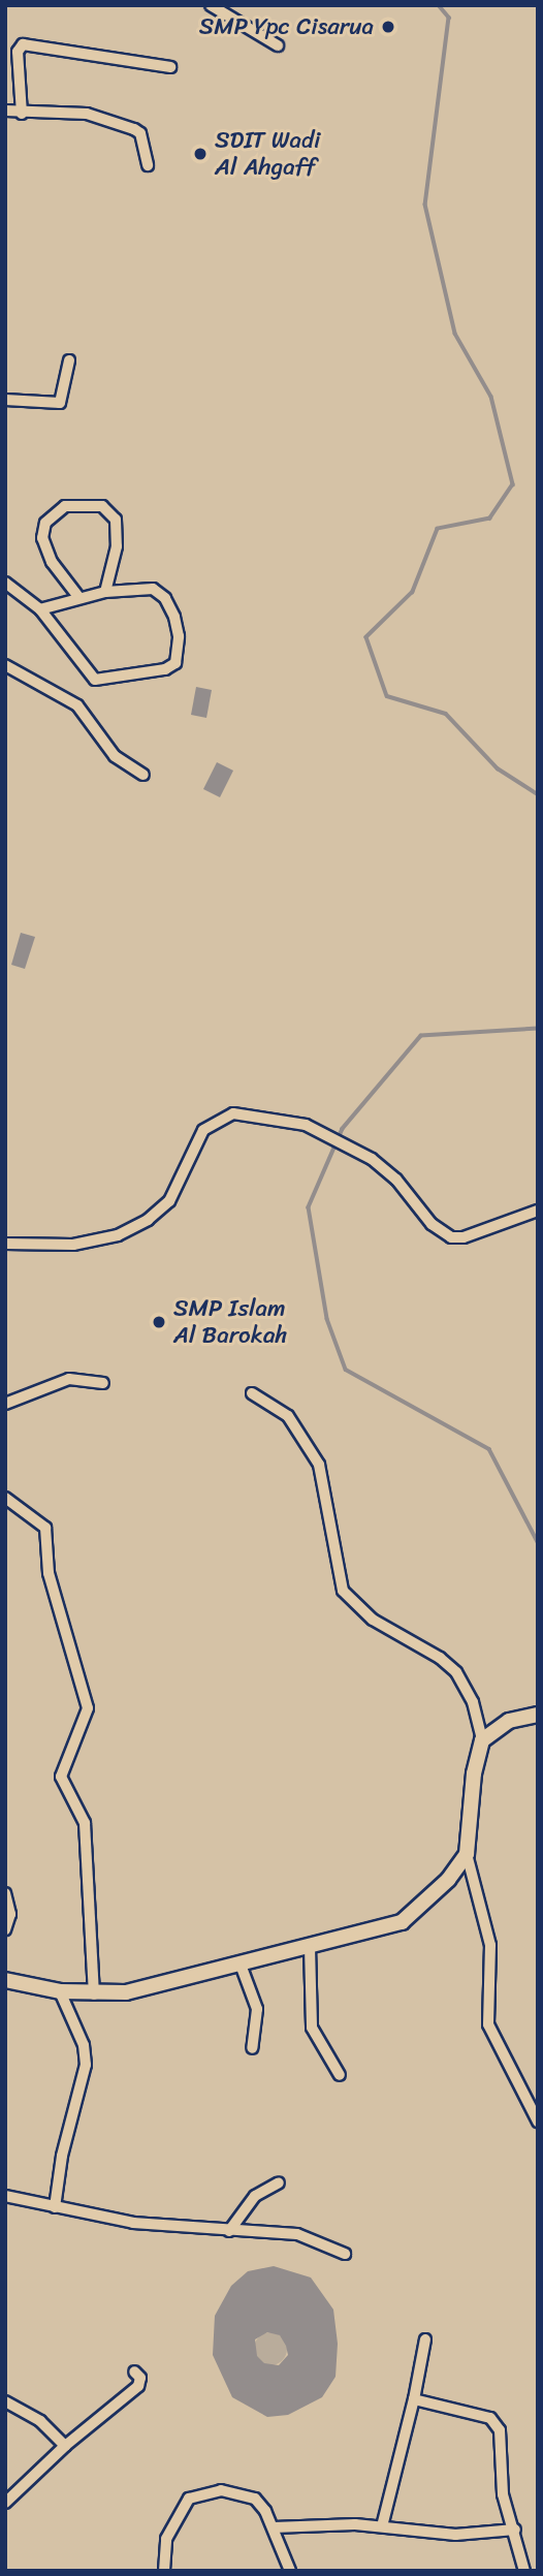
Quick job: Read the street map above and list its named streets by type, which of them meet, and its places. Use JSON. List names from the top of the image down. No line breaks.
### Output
{"places":["SMP Ypc Cisarua","SDIT Wadi Al Ahgaff","SMP Islam Al Barokah"]}
